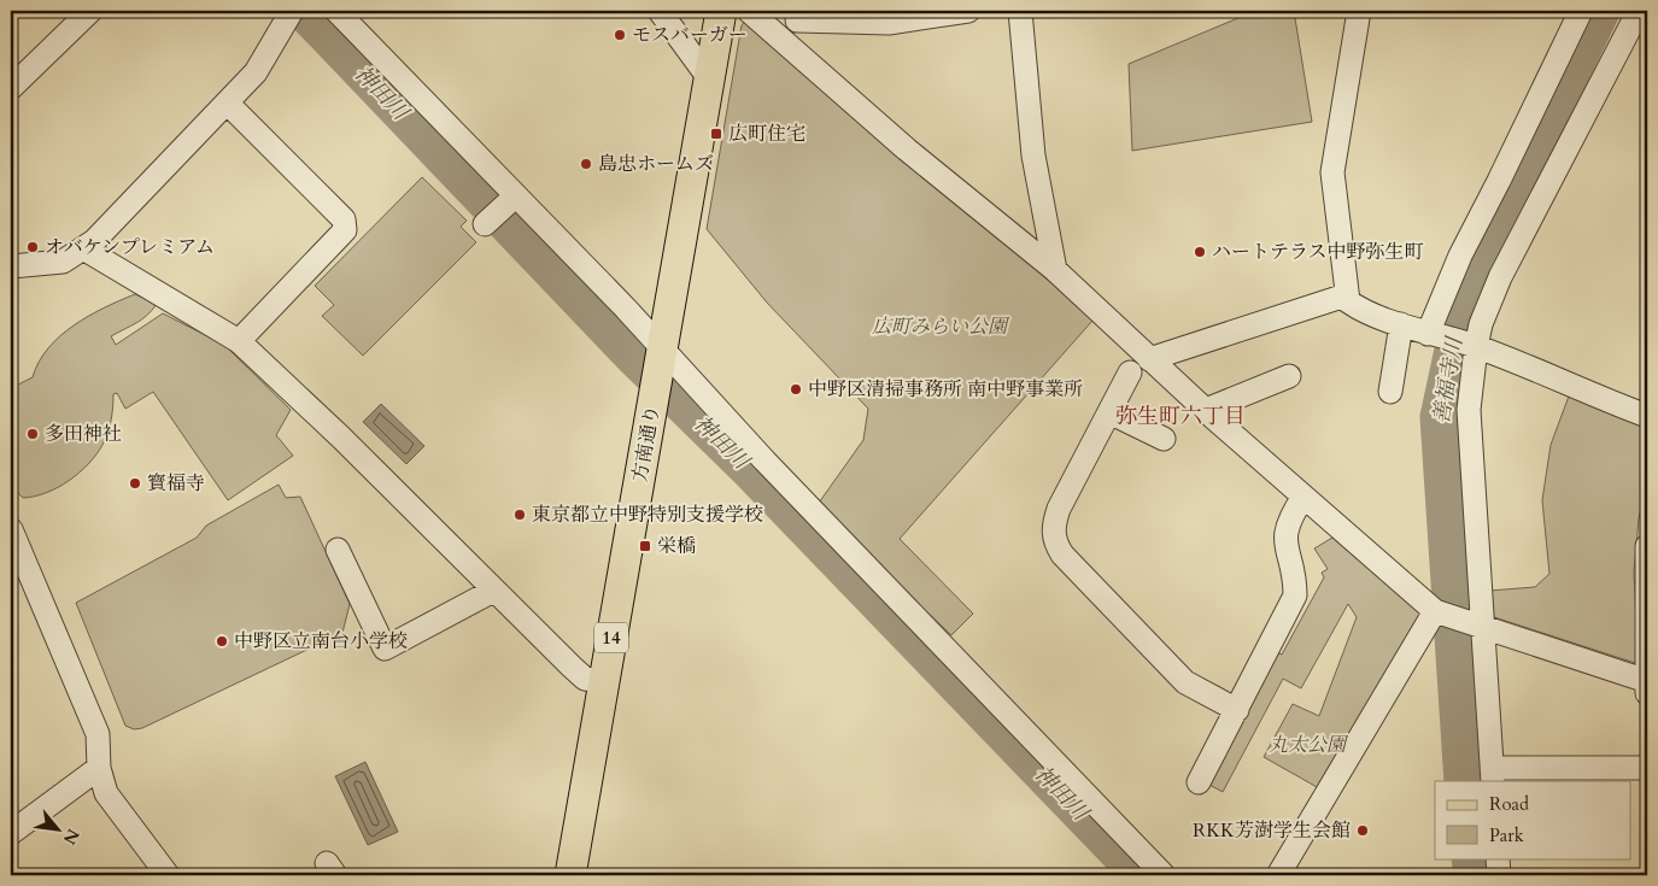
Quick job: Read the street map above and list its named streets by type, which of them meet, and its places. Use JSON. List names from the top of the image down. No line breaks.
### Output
{"streets":{"main road":["方南通り","14"]},"districts":["弥生町六丁目"],"water":["神田川","善福寺川"],"parks":["広町みらい公園","丸太公園"],"places":{"other":["モスバーガー","島忠ホームズ","オバケンプレミアム","ハートテラス中野弥生町","中野区清掃事務所 南中野事業所","多田神社","寳福寺","東京都立中野特別支援学校","中野区立南台小学校","RKK芳澍学生会館"],"transit":["広町住宅","栄橋"]},"legend":["Road","Park"],"north":"bottom right"}
